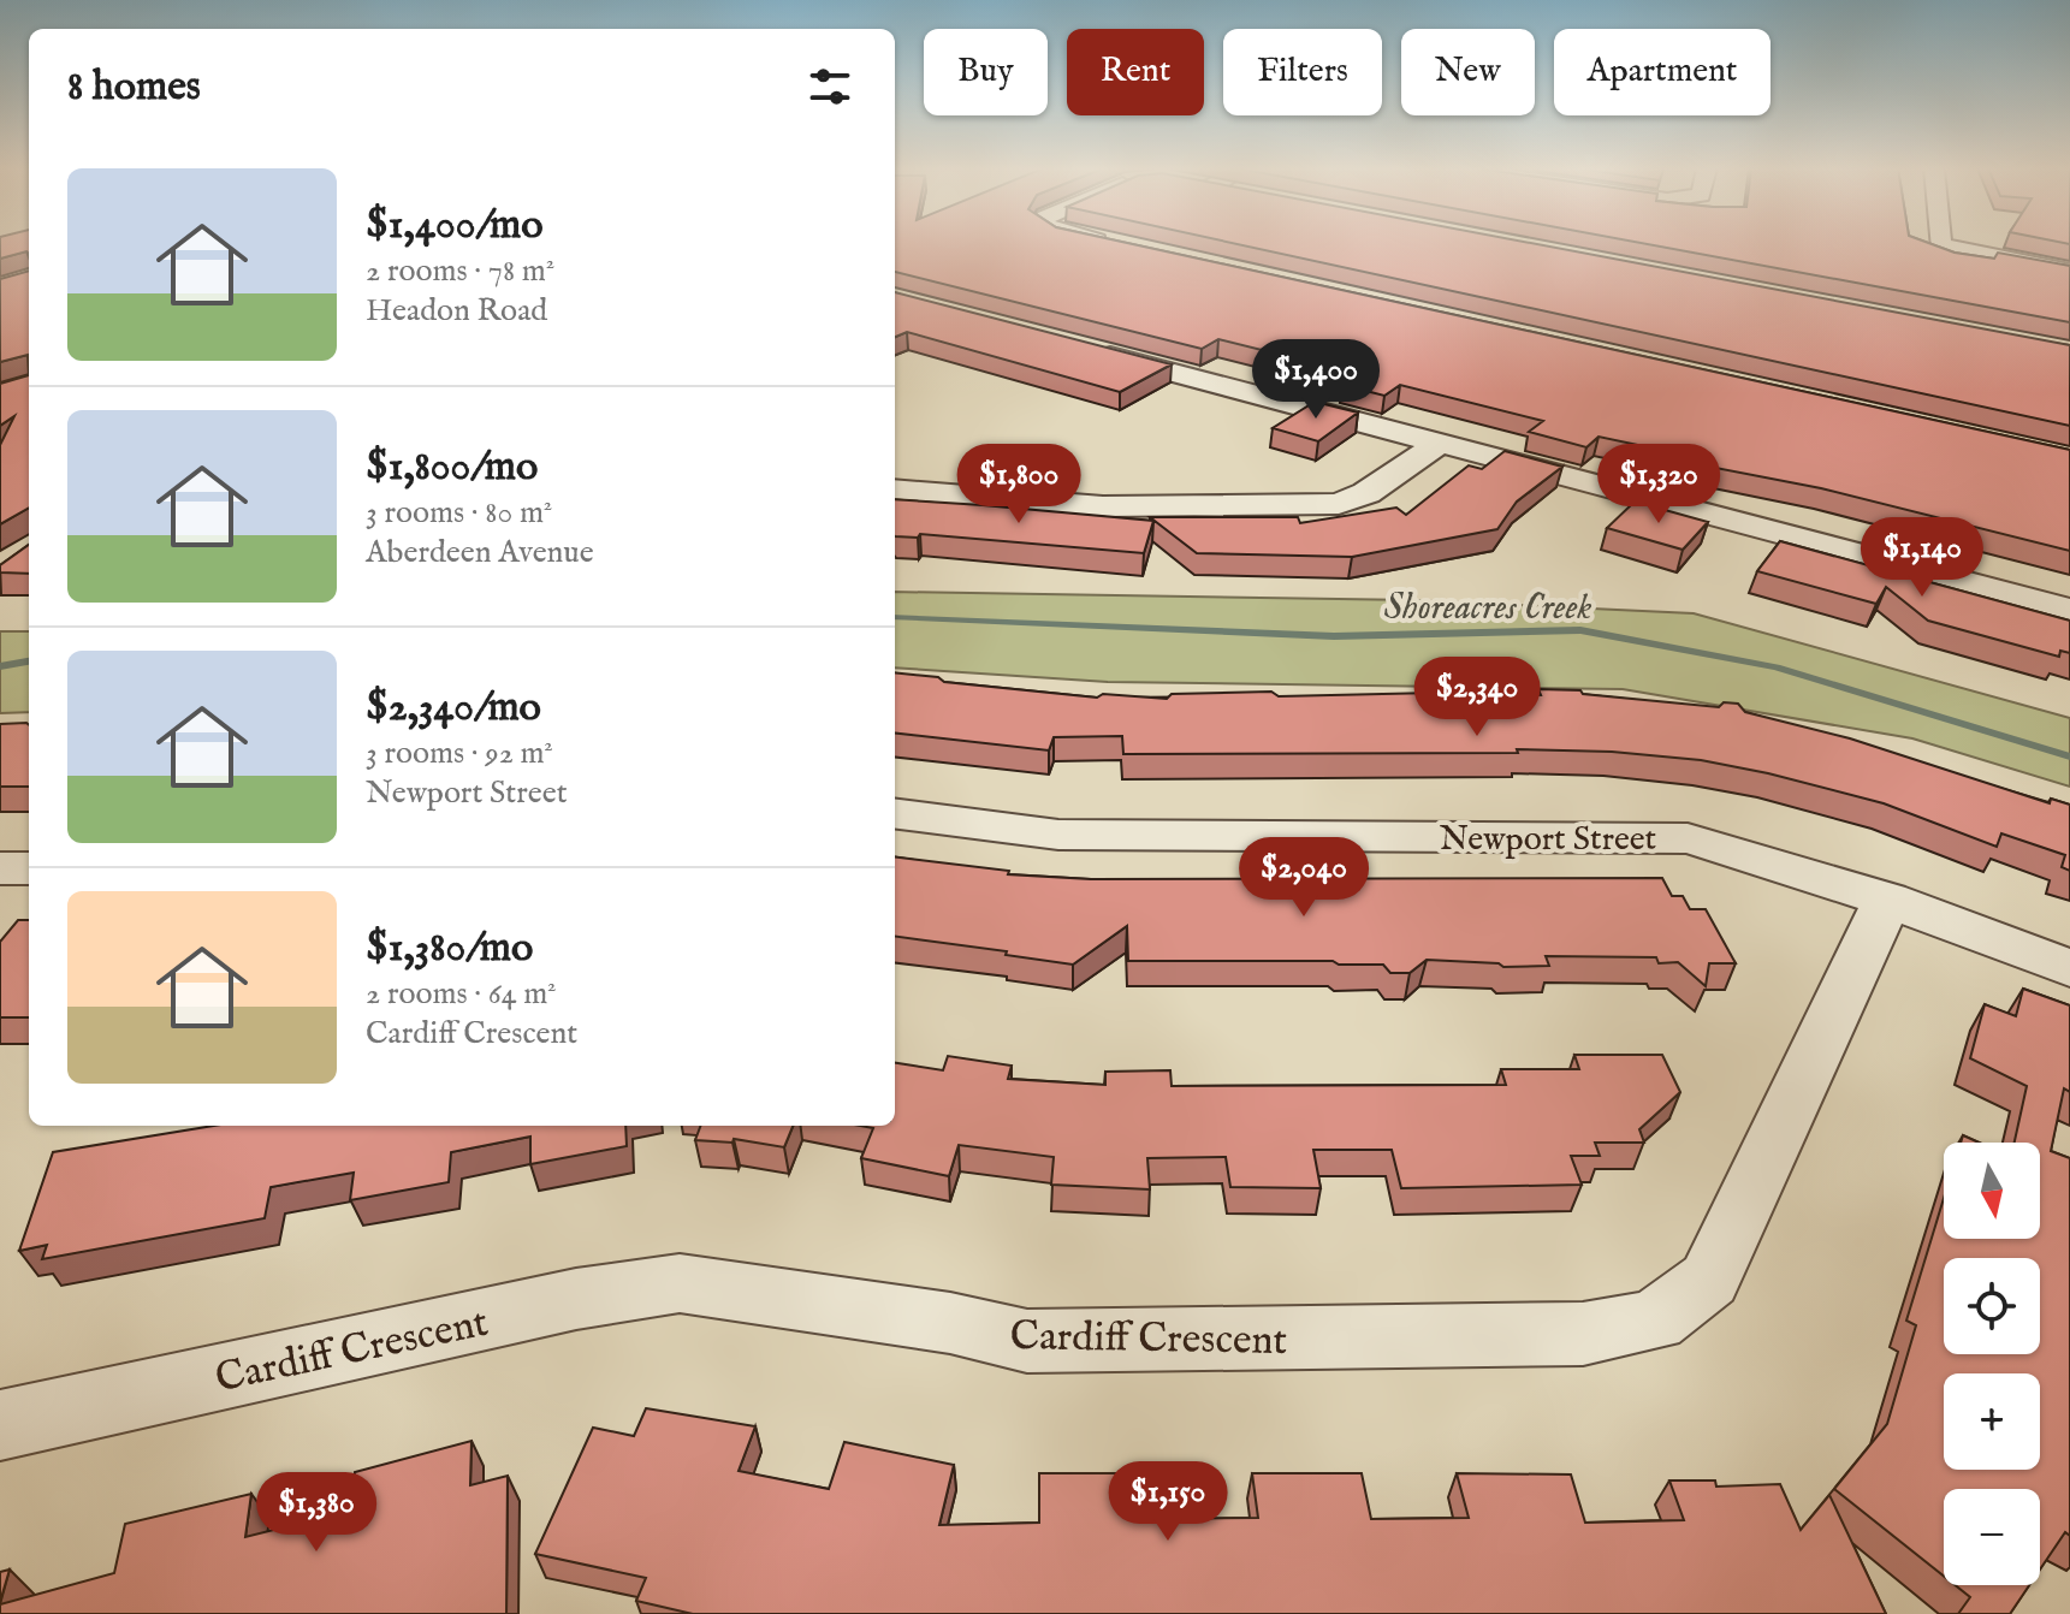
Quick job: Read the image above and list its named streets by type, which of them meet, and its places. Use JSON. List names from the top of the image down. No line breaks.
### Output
{"streets":{"street":["Newport Street","Cardiff Crescent"]},"crossings":[["Newport Street","Cardiff Crescent"]],"water":["Shoreacres Creek"],"north":"bottom","page":{"chip":["Buy","Rent","Filters","New","Apartment"],"heading":"8 homes","list":[{"name":"$1,400/mo","note":"2 rooms · 78 m² · Headon Road"},{"name":"$1,800/mo","note":"3 rooms · 80 m² · Aberdeen Avenue"},{"name":"$2,340/mo","note":"3 rooms · 92 m² · Newport Street"},{"name":"$1,380/mo","note":"2 rooms · 64 m² · Cardiff Crescent"}],"price":["$1,400","$1,800","$1,320","$1,140","$2,340","$2,040","$1,150","$1,380"],"map_buttons":["+","−"]}}
